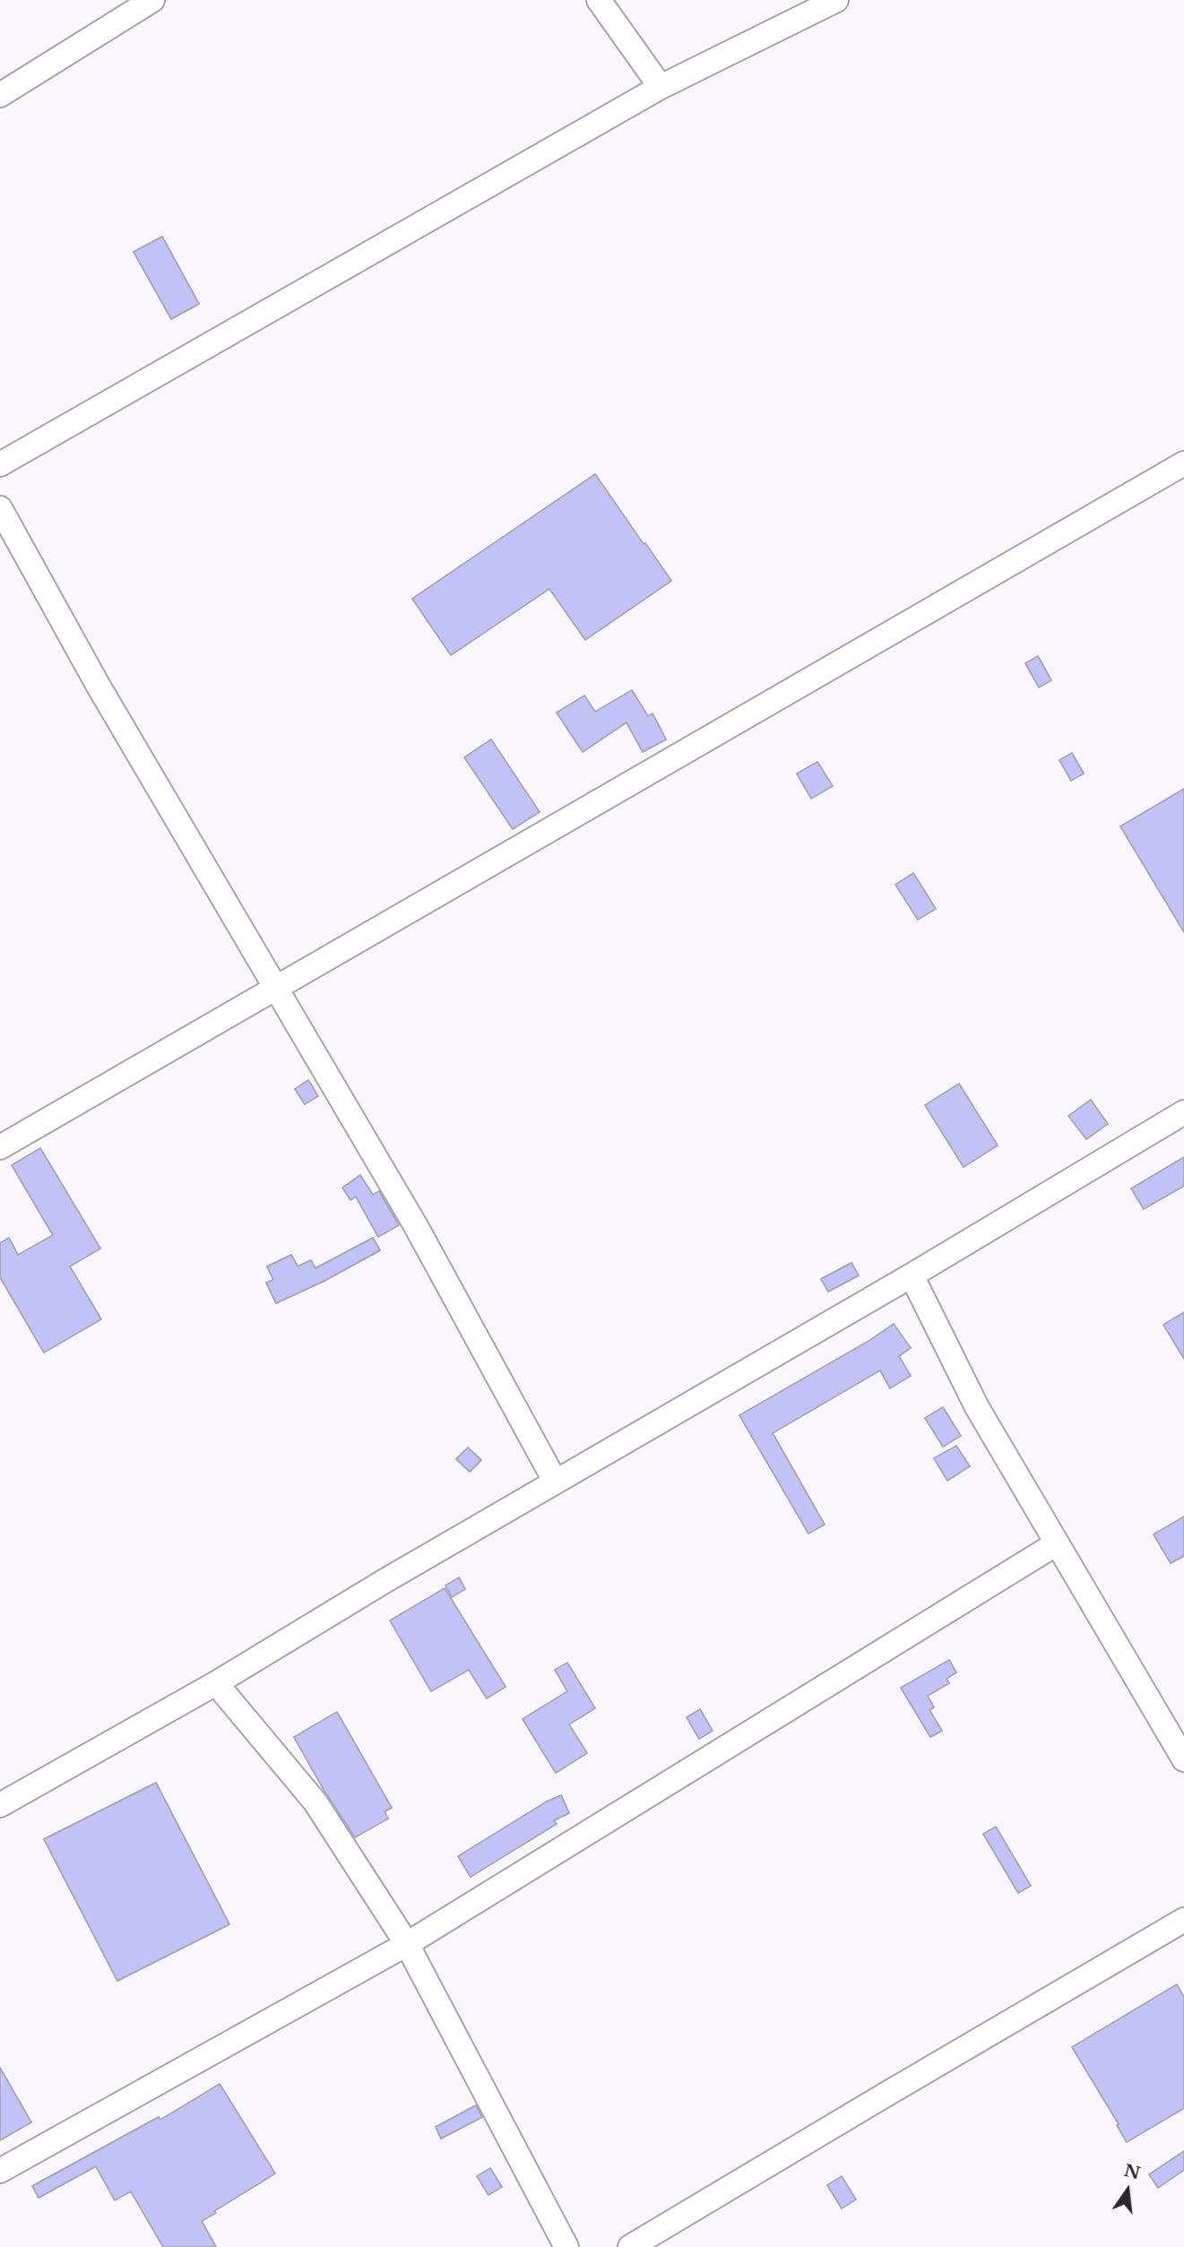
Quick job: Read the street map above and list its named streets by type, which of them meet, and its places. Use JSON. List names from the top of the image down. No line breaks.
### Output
{"north":"top"}
